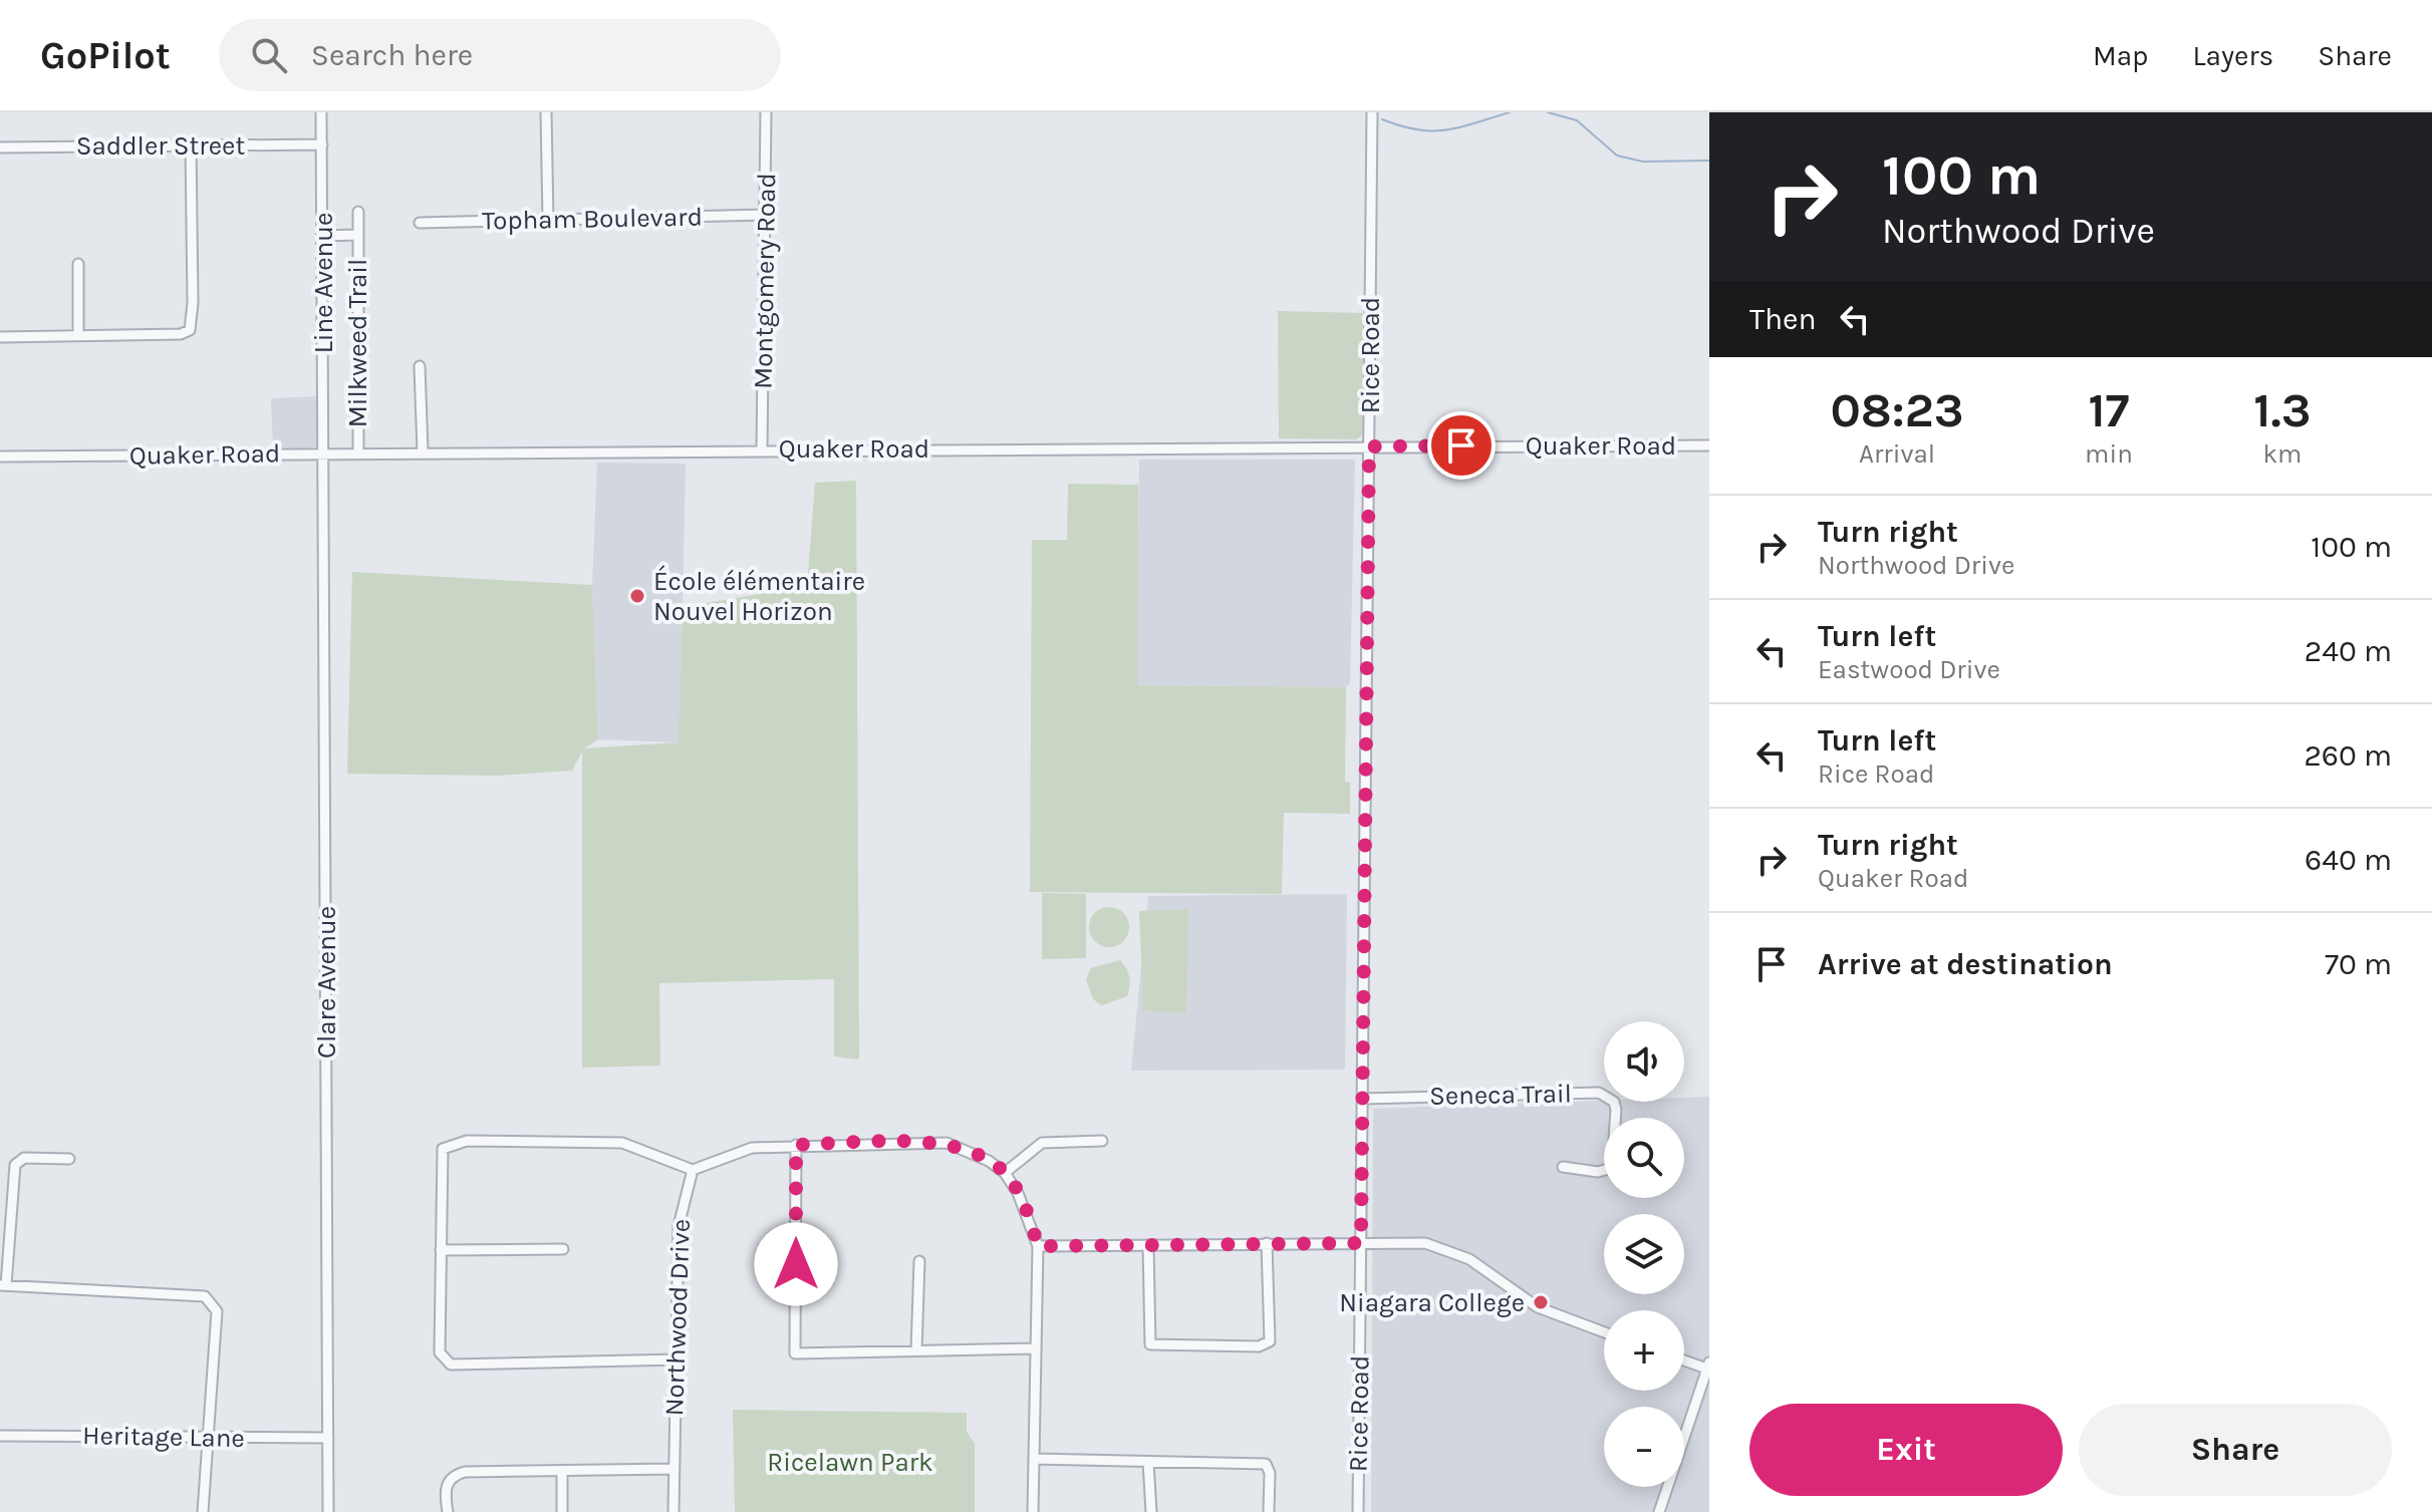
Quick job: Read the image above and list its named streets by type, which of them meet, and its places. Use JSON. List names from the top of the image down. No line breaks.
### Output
{"streets":{"street":["Saddler Street","Topham Boulevard","Montgomery Road","Line Avenue","Milkweed Trail","Rice Road","Quaker Road","Clare Avenue","Seneca Trail","Northwood Drive","Heritage Lane"]},"crossings":[["Saddler Street","Line Avenue"],["Topham Boulevard","Montgomery Road"],["Montgomery Road","Quaker Road"],["Line Avenue","Milkweed Trail"],["Line Avenue","Quaker Road"],["Line Avenue","Clare Avenue"],["Milkweed Trail","Quaker Road"],["Rice Road","Quaker Road"],["Rice Road","Seneca Trail"],["Quaker Road","Clare Avenue"],["Clare Avenue","Heritage Lane"]],"parks":["Ricelawn Park"],"places":["École élémentaire Nouvel Horizon","Niagara College"],"page":{"header":"GoPilot","search":"Search here","nav":["Map","Layers","Share"],"turn":["100 m","Northwood Drive"],"then":"Then","eta":["08:23","Arrival","17","min","1.3","km"],"list":[{"name":"Turn right","note":"Northwood Drive","value":"100 m"},{"name":"Turn left","note":"Eastwood Drive","value":"240 m"},{"name":"Turn left","note":"Rice Road","value":"260 m"},{"name":"Turn right","note":"Quaker Road","value":"640 m"},{"name":"Arrive at destination","value":"70 m"}],"map_buttons":["+","−"],"buttons":["Exit","Share"]}}
